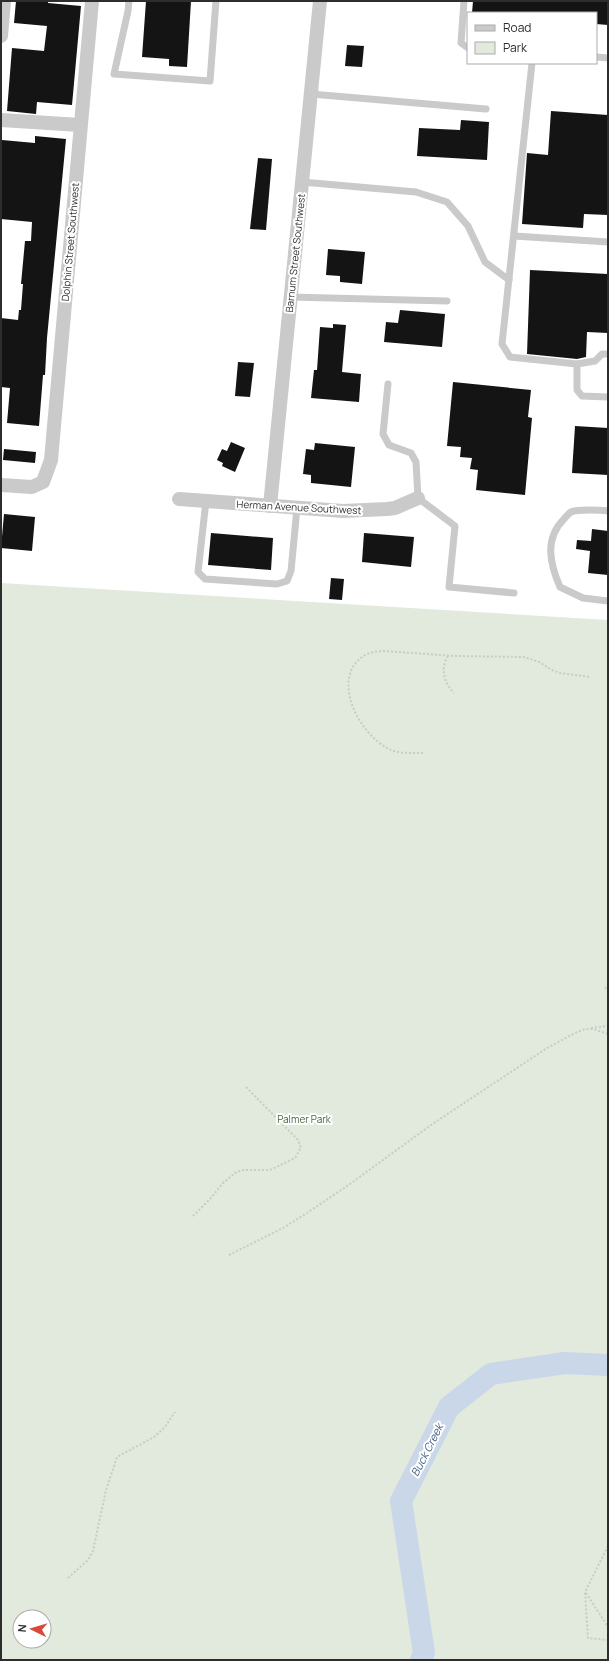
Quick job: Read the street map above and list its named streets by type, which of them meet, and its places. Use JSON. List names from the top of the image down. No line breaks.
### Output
{"streets":{"street":["Dolphin Street Southwest","Barnum Street Southwest","Herman Avenue Southwest"]},"crossings":[["Barnum Street Southwest","Herman Avenue Southwest"]],"water":["Buck Creek"],"parks":["Palmer Park"],"legend":["Road","Park"],"north":"left"}
